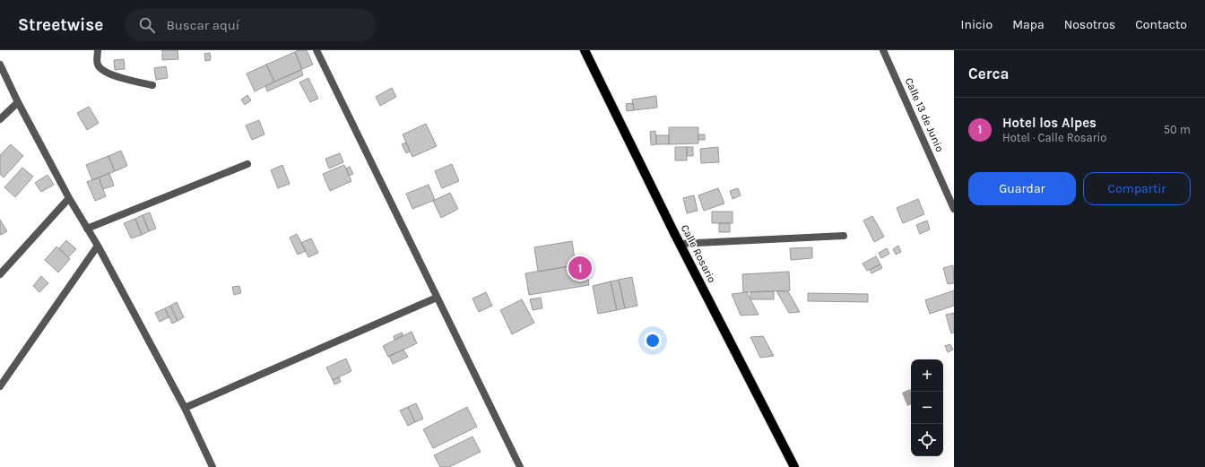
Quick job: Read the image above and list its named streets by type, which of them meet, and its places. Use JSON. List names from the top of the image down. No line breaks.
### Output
{"streets":{"main road":["Calle Rosario"],"street":["Calle 13 de Junio"]},"page":{"header":"Streetwise","search":"Buscar aquí","nav":["Inicio","Mapa","Nosotros","Contacto"],"heading":"Cerca","list":[{"mark":"1","name":"Hotel los Alpes","note":"Hotel · Calle Rosario","value":"50 m"}],"buttons":["Guardar","Compartir"],"pins":"1","map_buttons":["+","−"]}}
